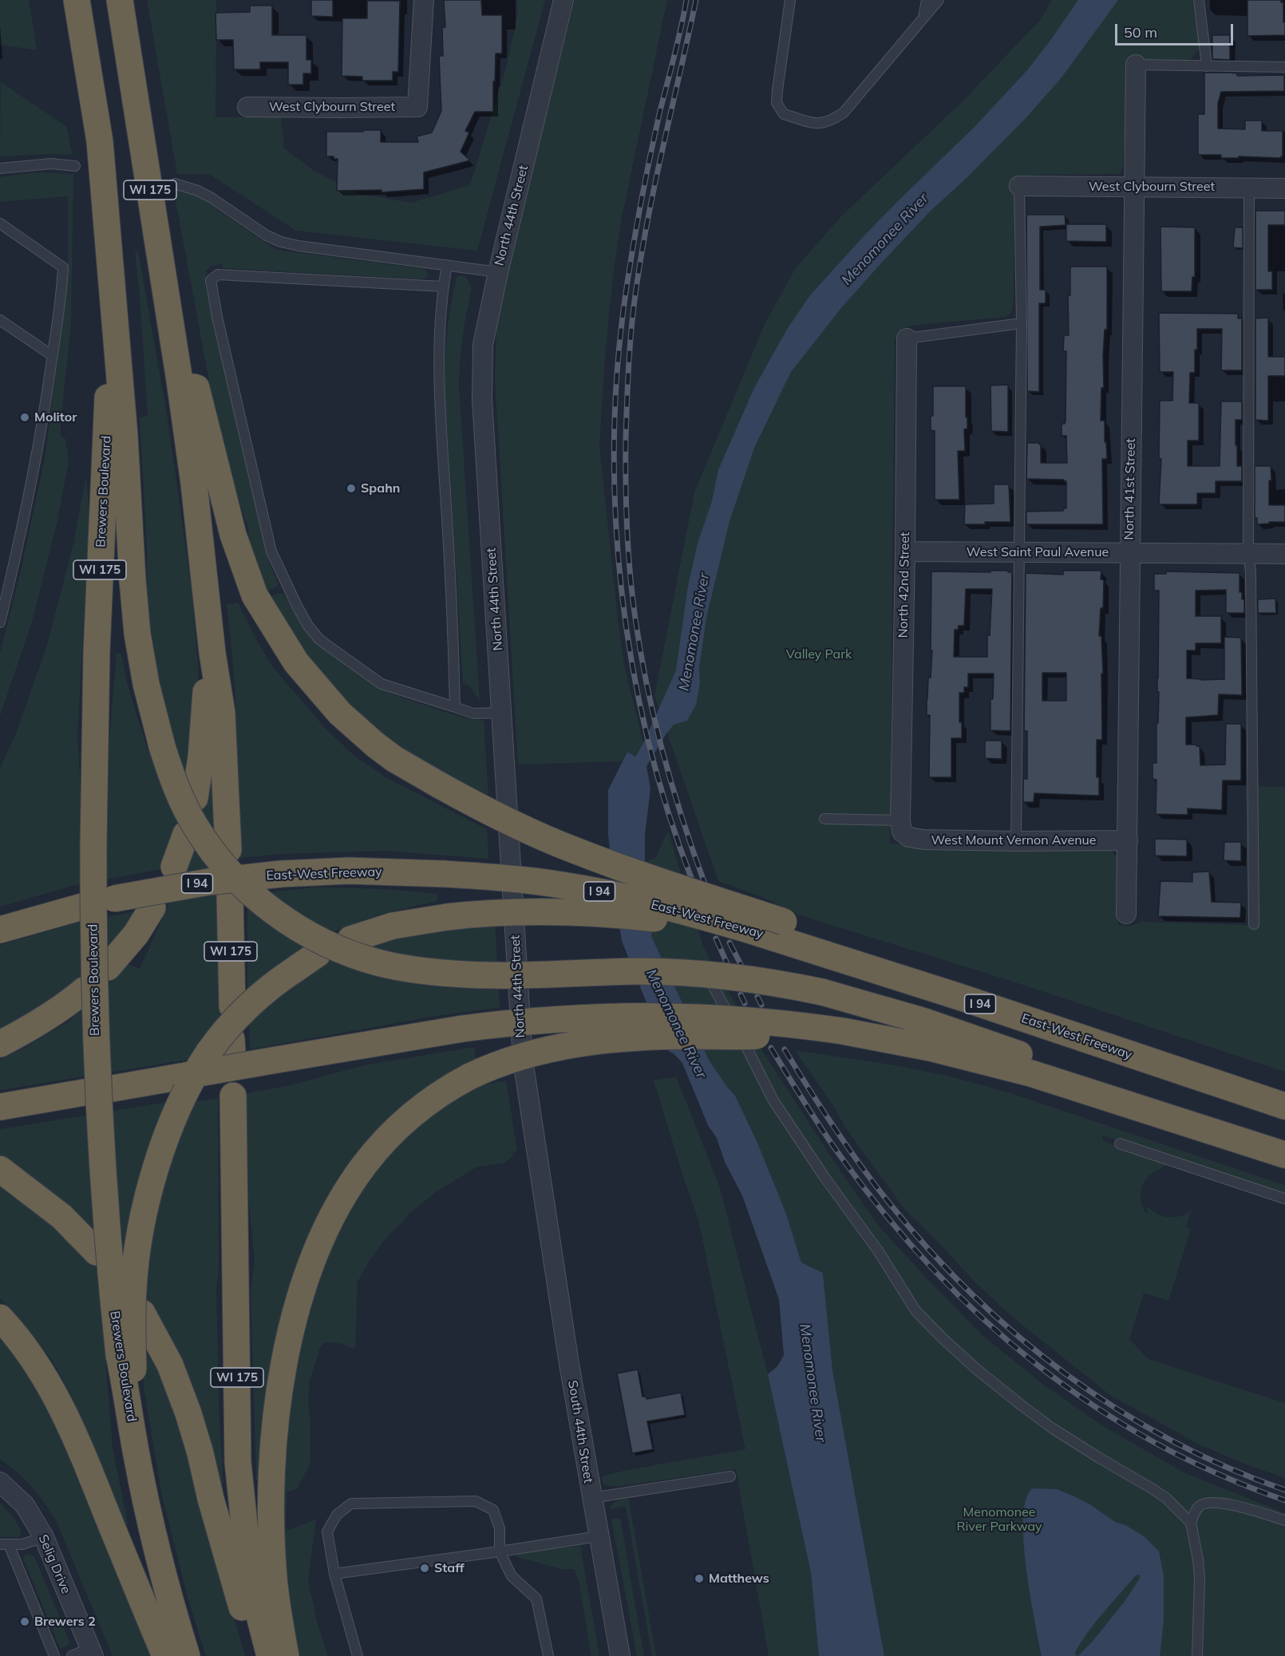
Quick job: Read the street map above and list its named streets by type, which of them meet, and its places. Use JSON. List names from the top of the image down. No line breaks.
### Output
{"streets":{"highway":["WI 175","Brewers Boulevard","East-West Freeway","I 94"],"street":["West Clybourn Street","North 44th Street","North 41st Street","West Saint Paul Avenue","North 42nd Street","West Mount Vernon Avenue","South 44th Street","Selig Drive"]},"crossings":[["West Clybourn Street","North 41st Street"],["WI 175","Brewers Boulevard"],["North 44th Street","South 44th Street"],["North 41st Street","West Saint Paul Avenue"],["North 41st Street","West Mount Vernon Avenue"],["West Saint Paul Avenue","North 42nd Street"],["North 42nd Street","West Mount Vernon Avenue"]],"water":["Menomonee River"],"parks":["Valley Park","Menomonee River Parkway"],"places":["Molitor","Spahn","Staff","Matthews","Brewers 2"],"scale_bar":"50 m"}
